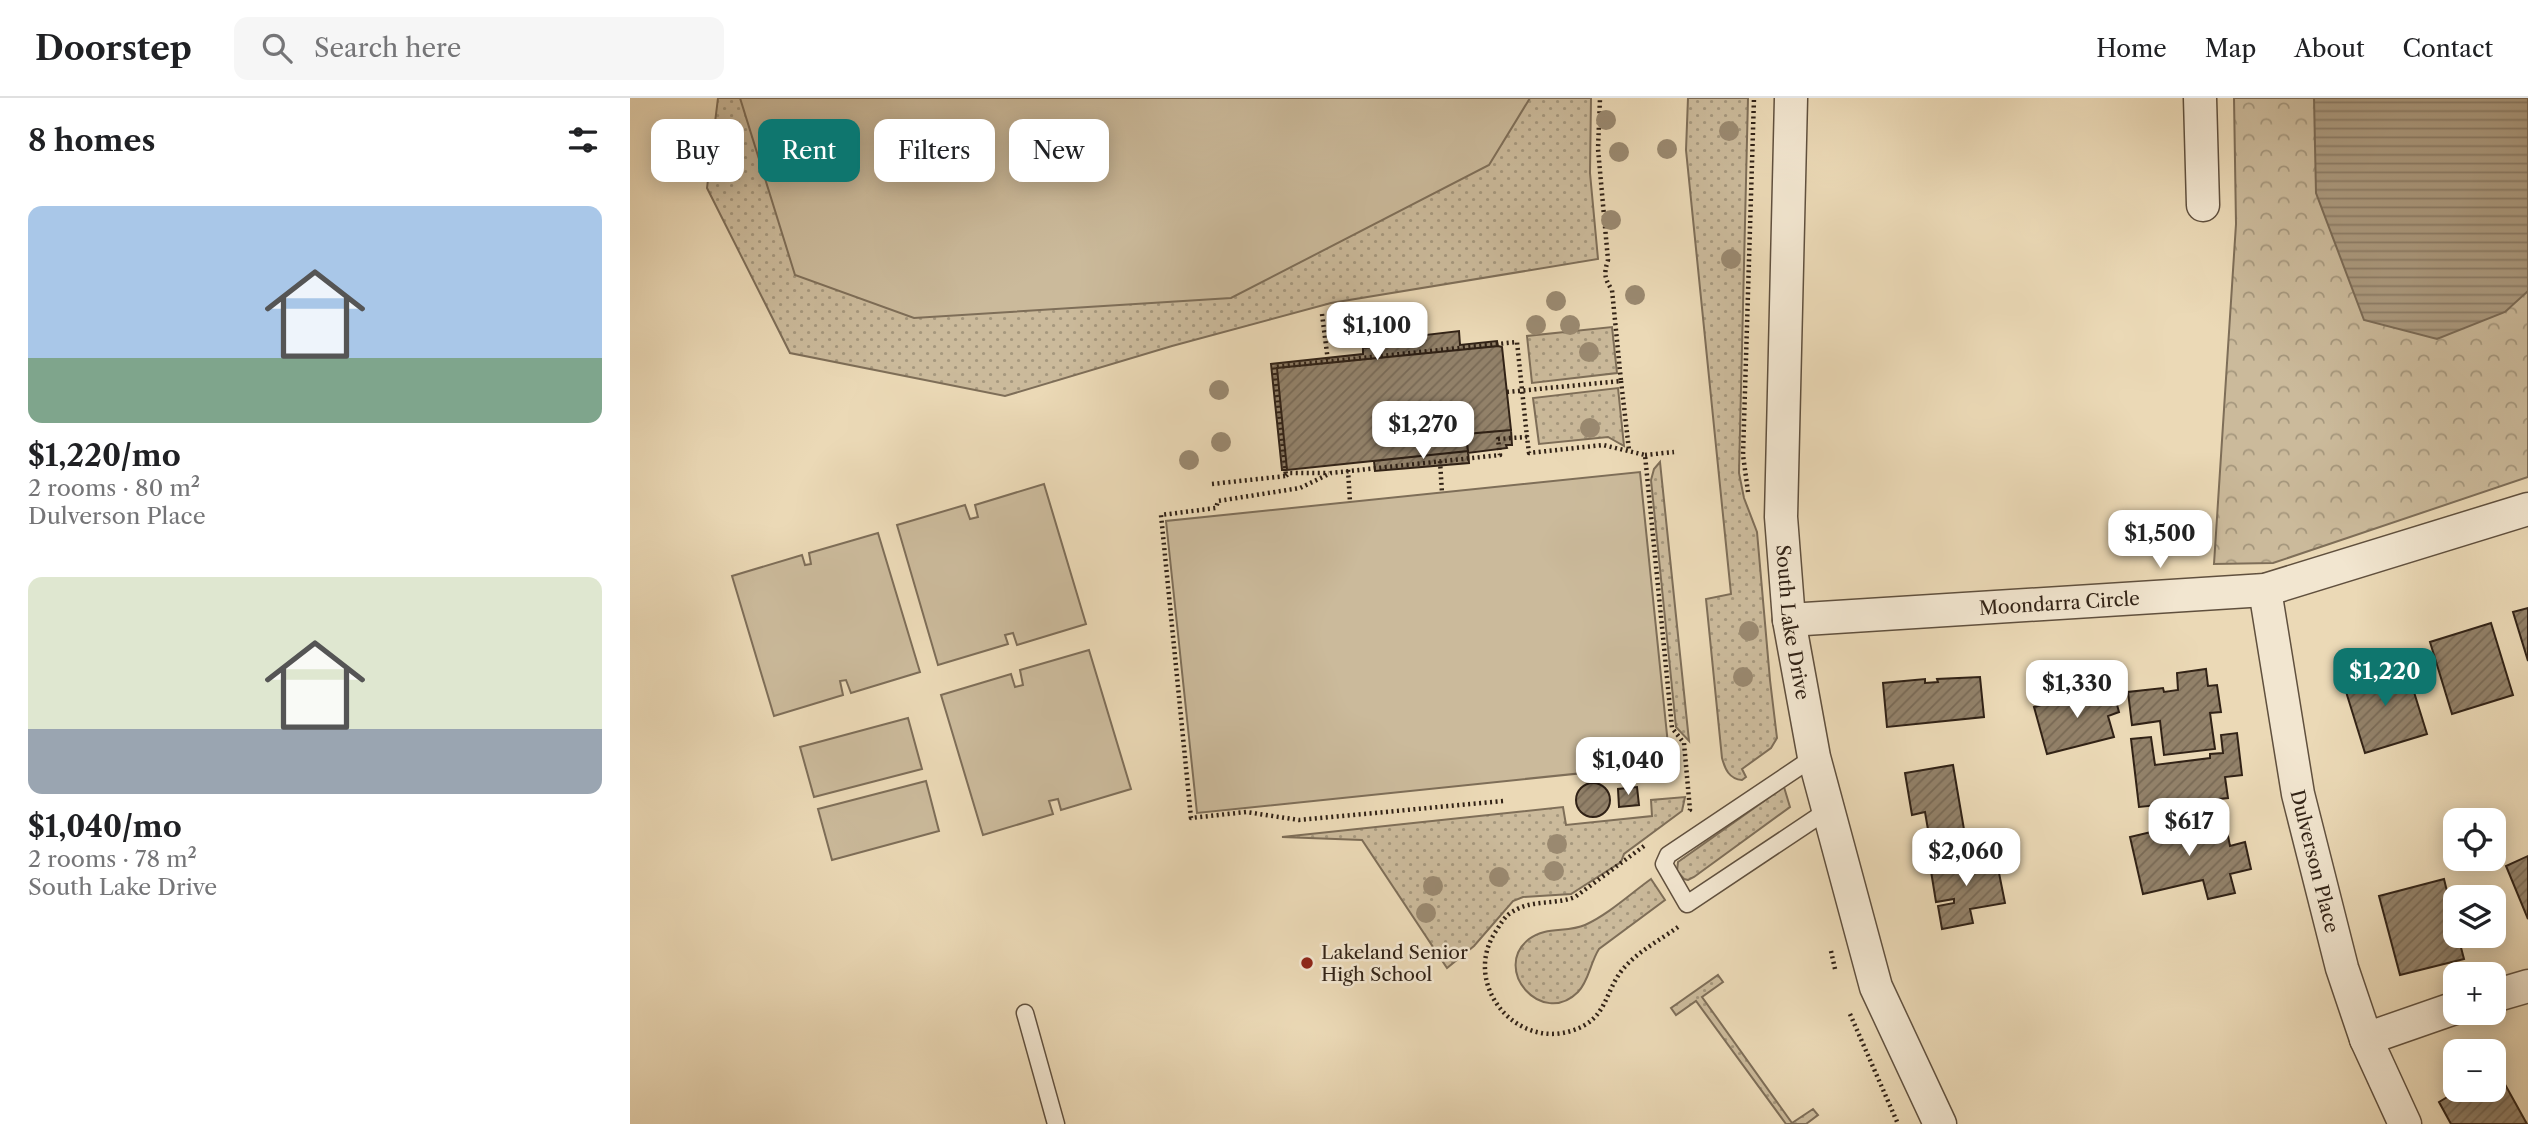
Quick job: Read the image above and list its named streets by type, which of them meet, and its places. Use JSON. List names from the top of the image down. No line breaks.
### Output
{"streets":{"street":["Moondarra Circle","South Lake Drive","Dulverson Place"]},"crossings":[["Moondarra Circle","South Lake Drive"],["Moondarra Circle","Dulverson Place"]],"places":["Lakeland Senior High School"],"page":{"header":"Doorstep","search":"Search here","nav":["Home","Map","About","Contact"],"heading":"8 homes","chip":["Buy","Rent","Filters","New"],"list":[{"name":"$1,220/mo","note":"2 rooms · 80 m² · Dulverson Place"},{"name":"$1,040/mo","note":"2 rooms · 78 m² · South Lake Drive"}],"price":["$1,100","$1,270","$1,500","$1,220","$1,330","$1,040","$617","$2,060"],"map_buttons":["+","−"]}}
